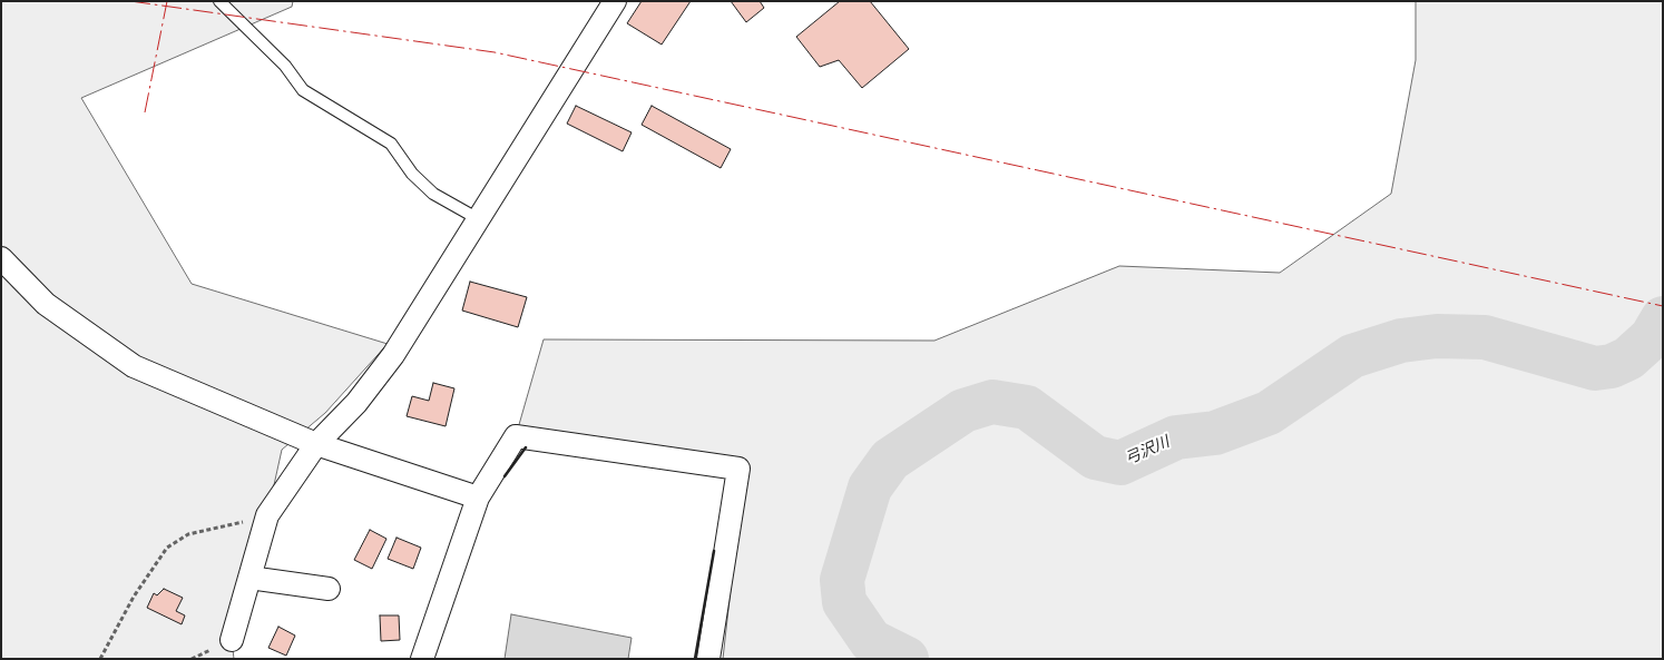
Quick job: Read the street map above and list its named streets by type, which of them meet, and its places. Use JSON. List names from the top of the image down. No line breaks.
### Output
{"water":["弓沢川"]}
